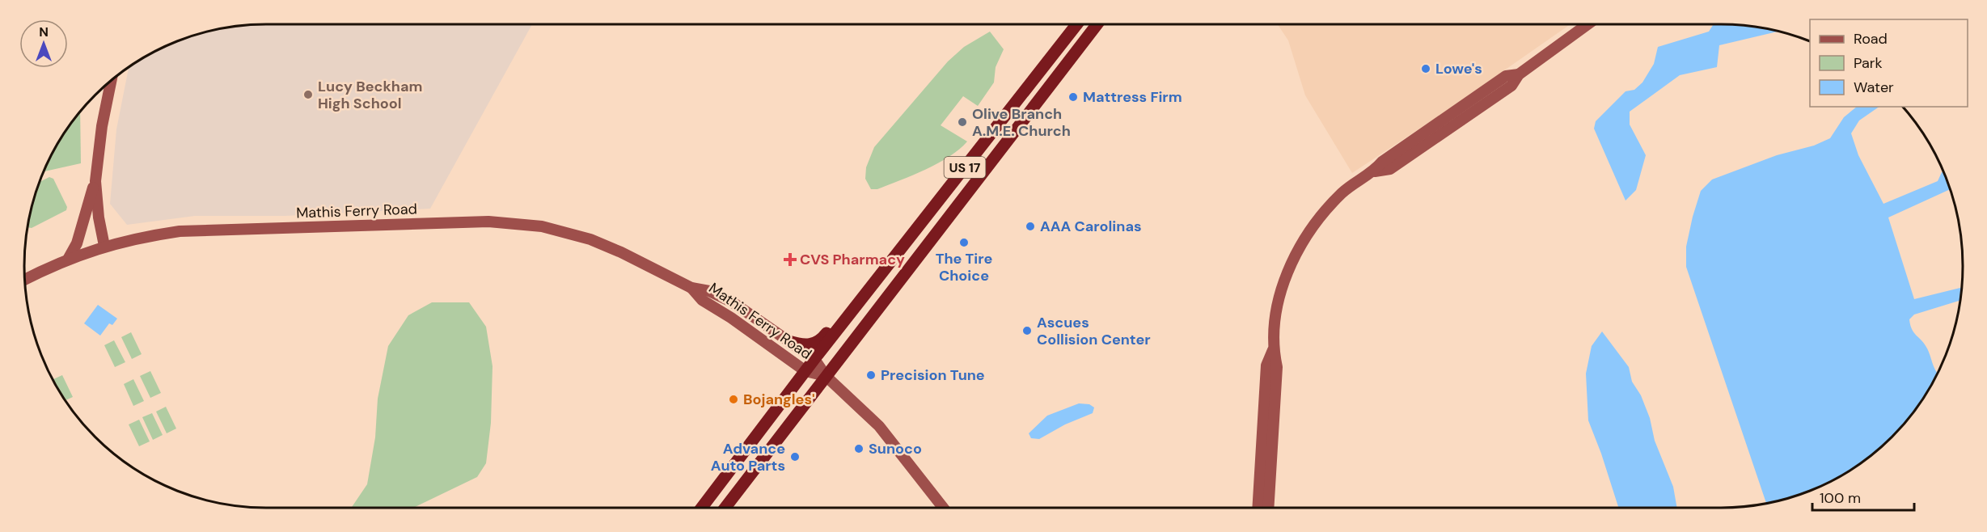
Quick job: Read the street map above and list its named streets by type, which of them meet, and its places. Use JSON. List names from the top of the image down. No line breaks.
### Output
{"streets":{"highway":["US 17"],"main road":["Mathis Ferry Road"]},"crossings":[["US 17","Mathis Ferry Road"]],"places":{"other":["Lowe's","Lucy Beckham High School","Mattress Firm","Olive Branch A.M.E. Church","AAA Carolinas","The Tire Choice","Ascues Collision Center","Precision Tune","Bojangles'","Sunoco","Advance Auto Parts"],"health":["CVS Pharmacy"]},"legend":["Road","Park","Water"],"scale_bar":"100 m","north":"top"}
